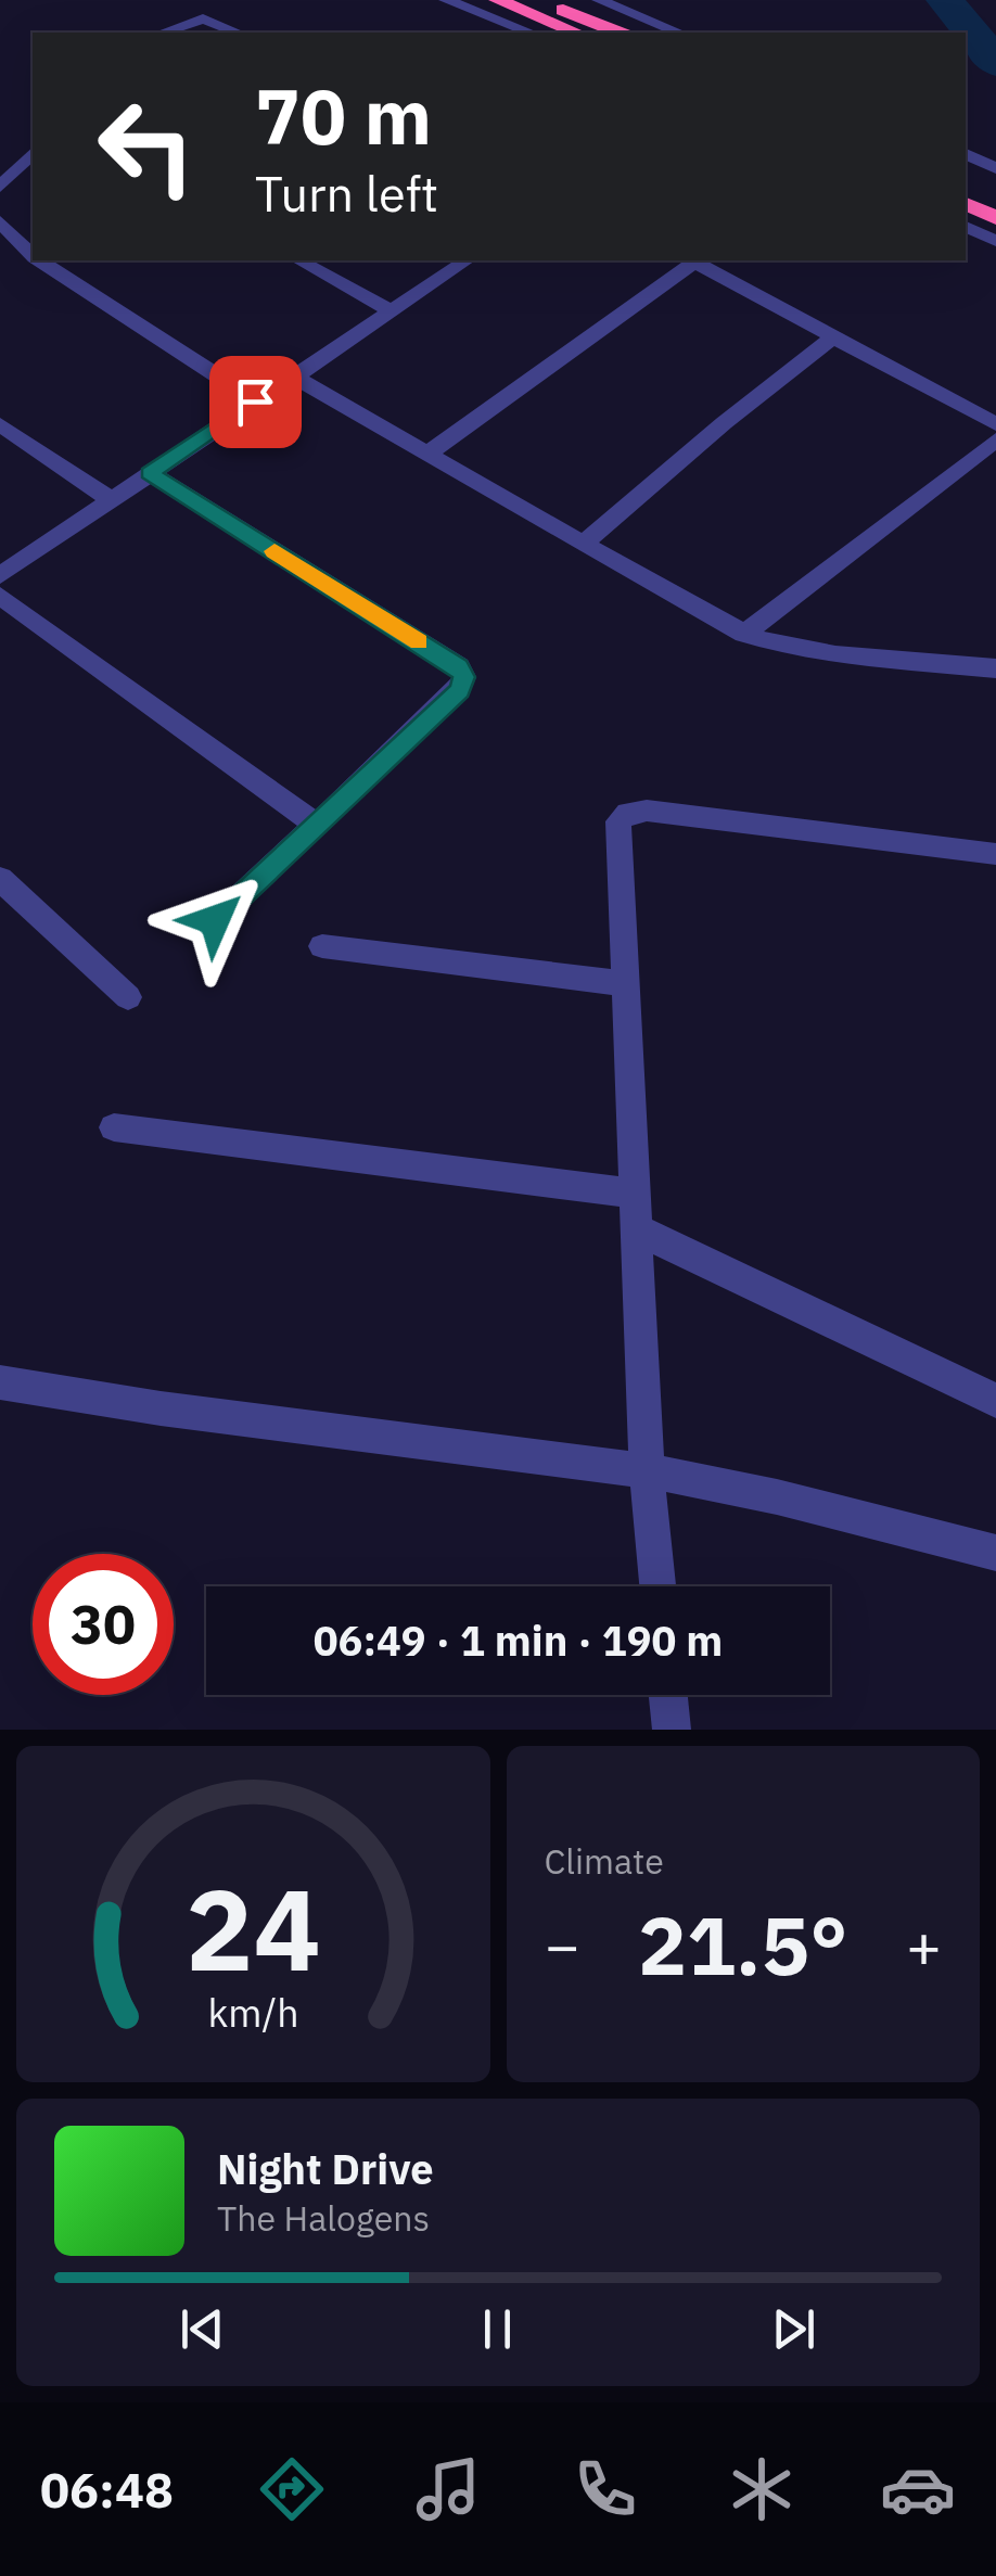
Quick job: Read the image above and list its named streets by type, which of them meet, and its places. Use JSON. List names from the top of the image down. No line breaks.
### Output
{"page":{"turn":["70 m","Turn left"],"limit":"30","trip":"06:49 · 1 min · 190 m","tile":"Climate","heat":["−","21.5°","+"],"song":["Night Drive","The Halogens"],"tabs":"06:48","gauge":["24","km/h"]}}
